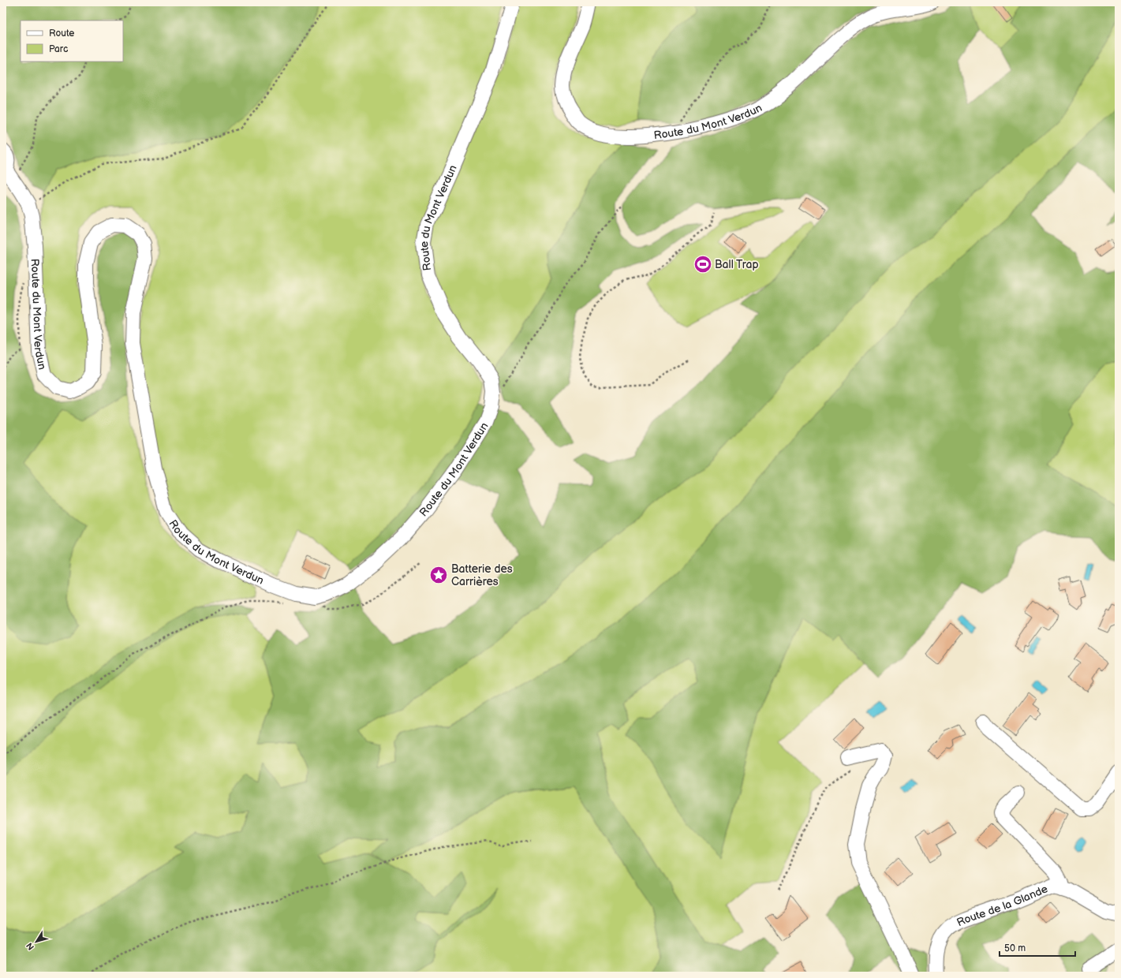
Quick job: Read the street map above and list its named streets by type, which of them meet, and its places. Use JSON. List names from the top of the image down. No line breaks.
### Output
{"streets":{"street":["Route du Mont Verdun","Route de la Glande"]},"places":{"sports":["Ball Trap"],"place":["Batterie des Carrières"]},"legend":["Route","Parc"],"scale_bar":"50 m","north":"bottom left"}
